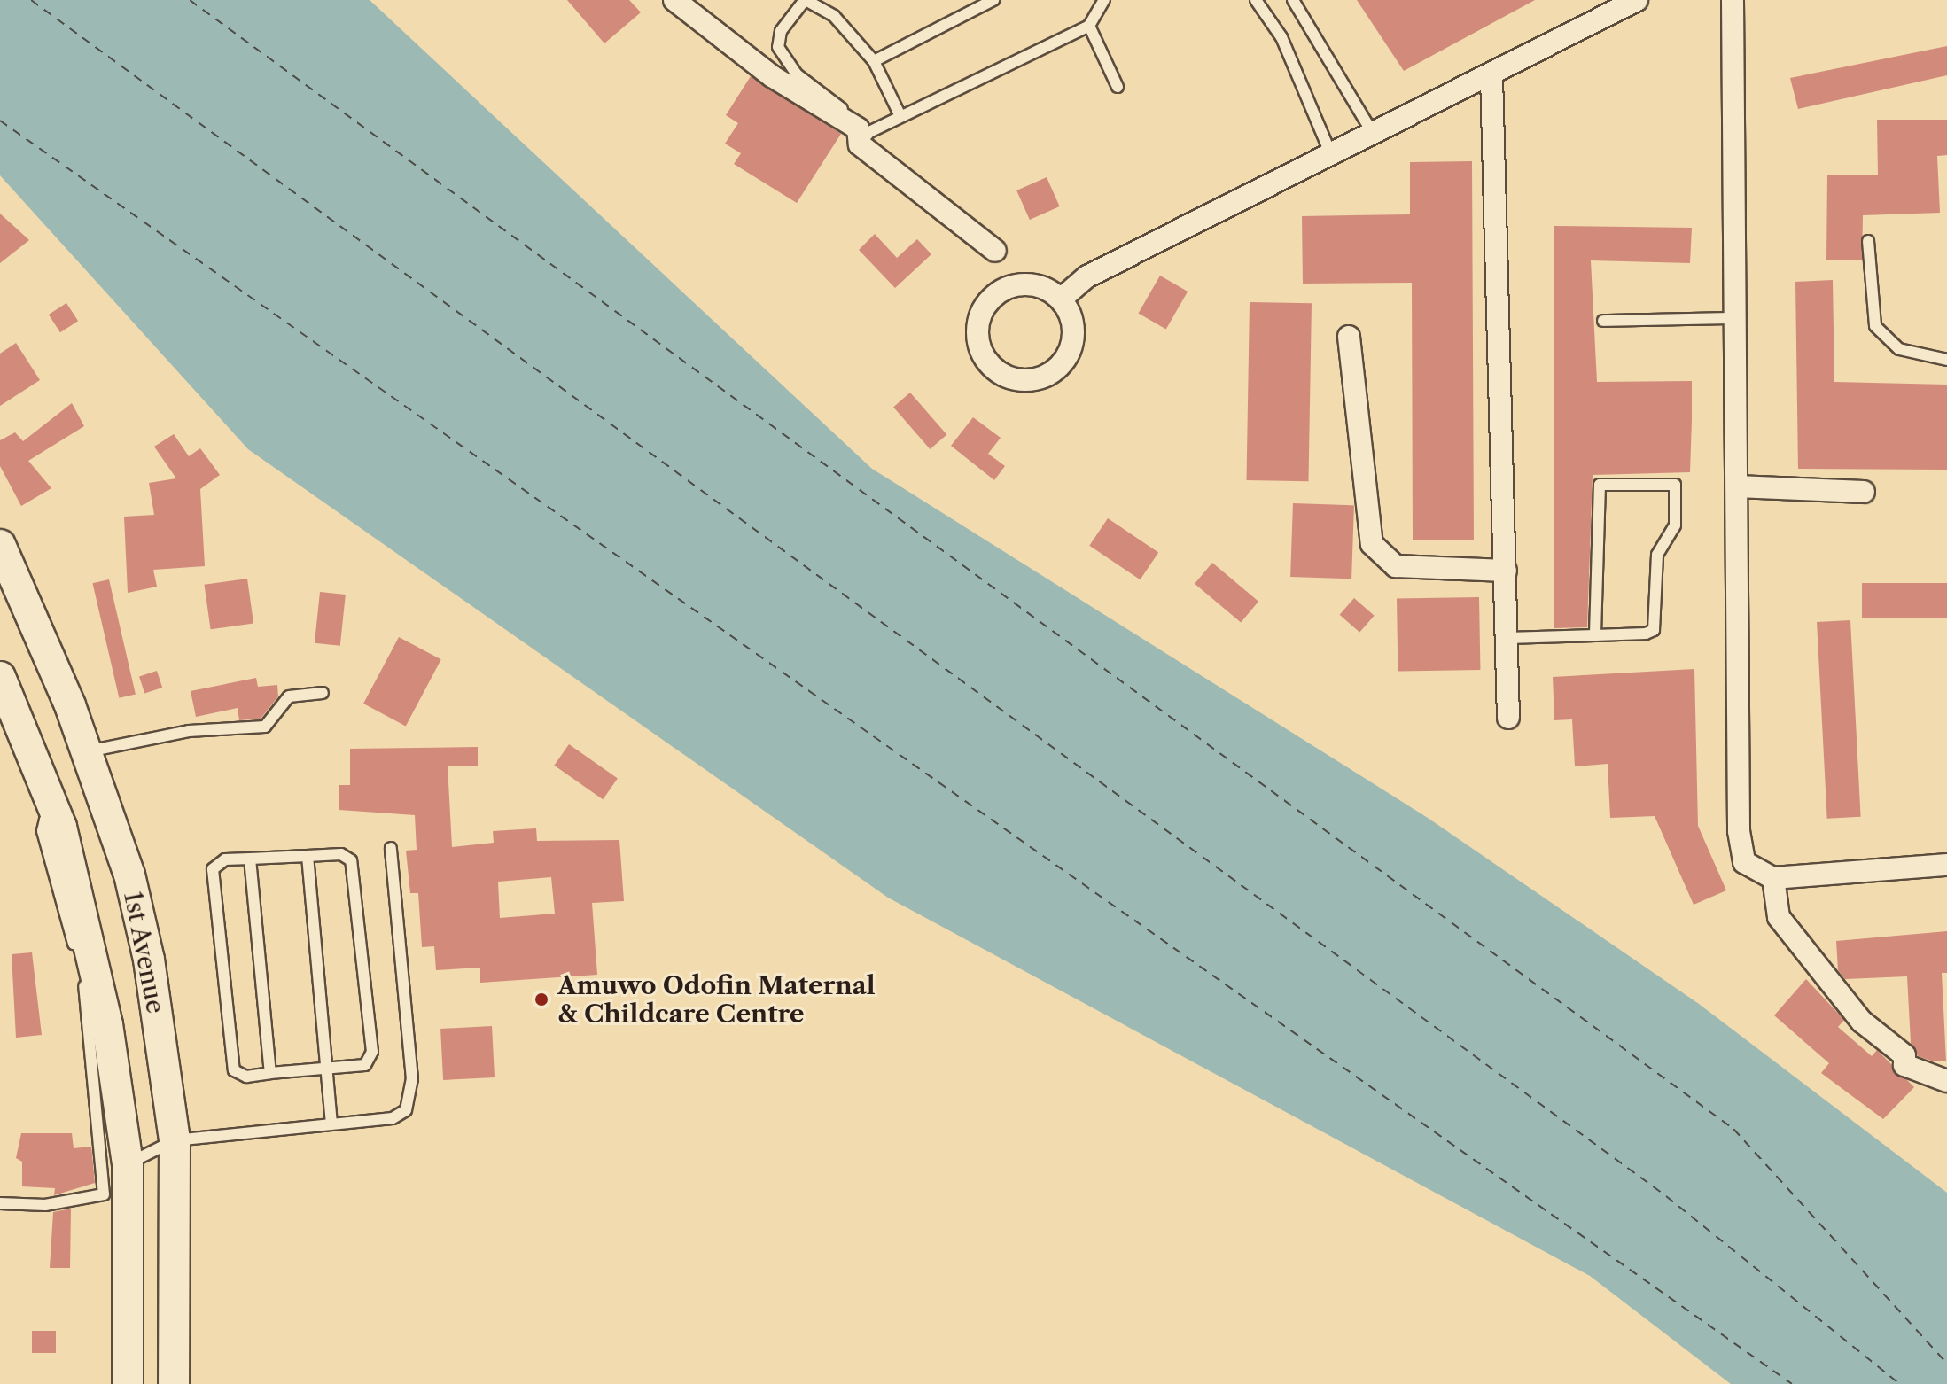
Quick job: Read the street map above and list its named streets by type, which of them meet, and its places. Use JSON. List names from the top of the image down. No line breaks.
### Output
{"streets":{"main road":["1st Avenue"]},"places":["Amuwo Odofin Maternal & Childcare Centre"]}
